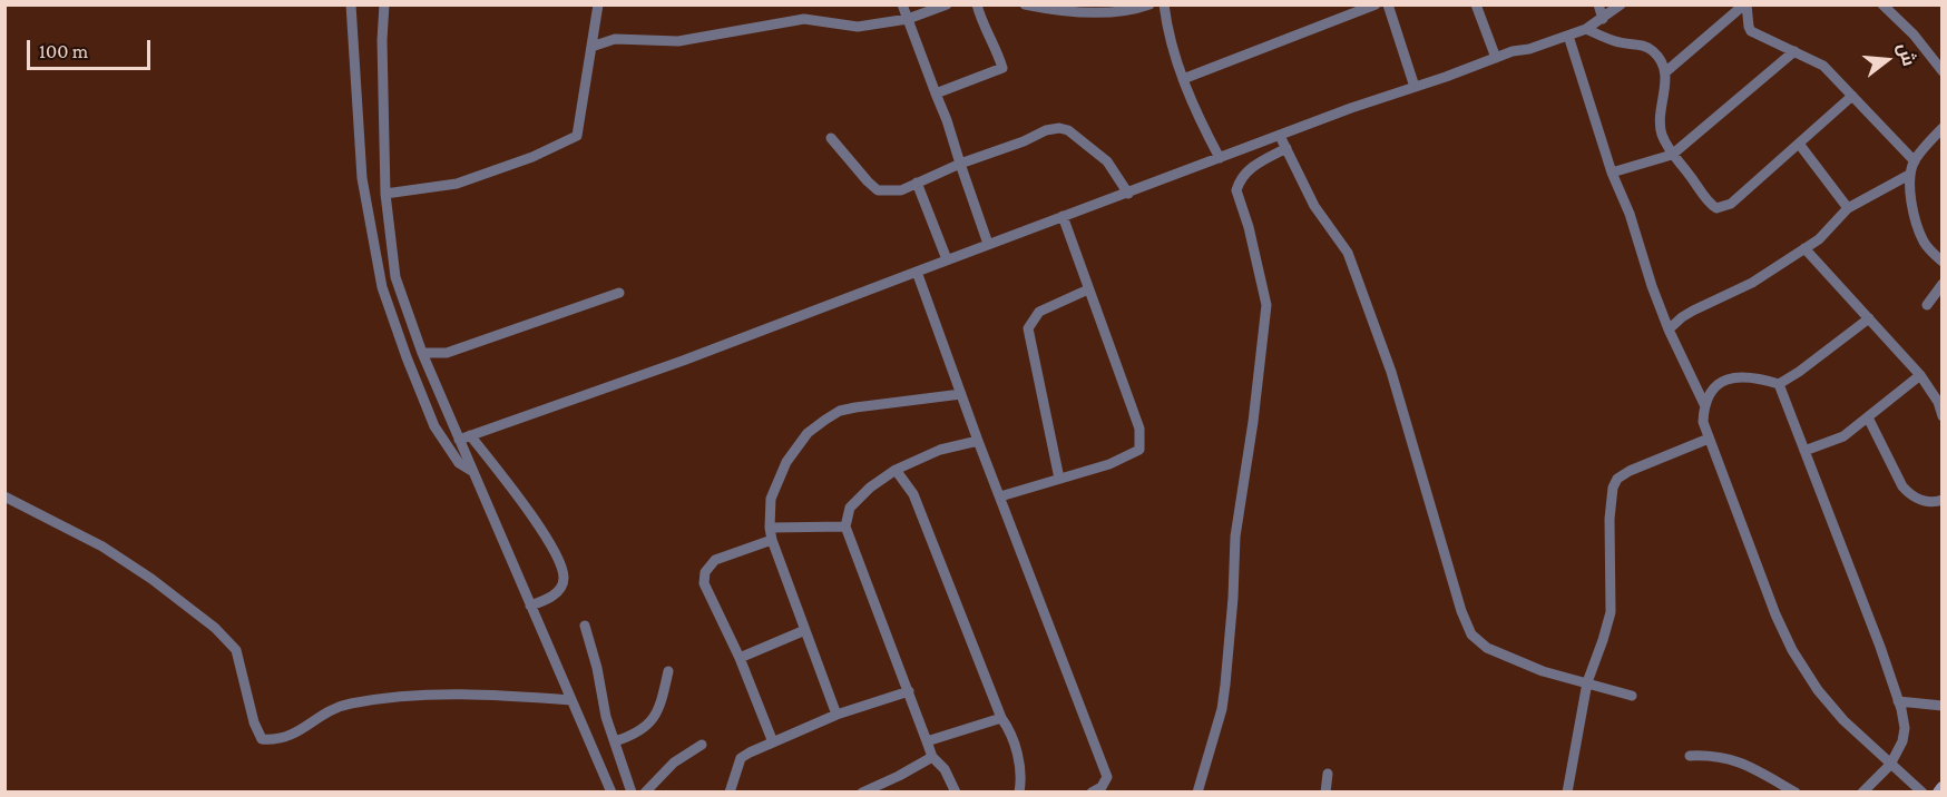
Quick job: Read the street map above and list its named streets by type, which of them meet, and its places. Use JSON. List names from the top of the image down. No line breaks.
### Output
{"scale_bar":"100 m","north":"right"}
